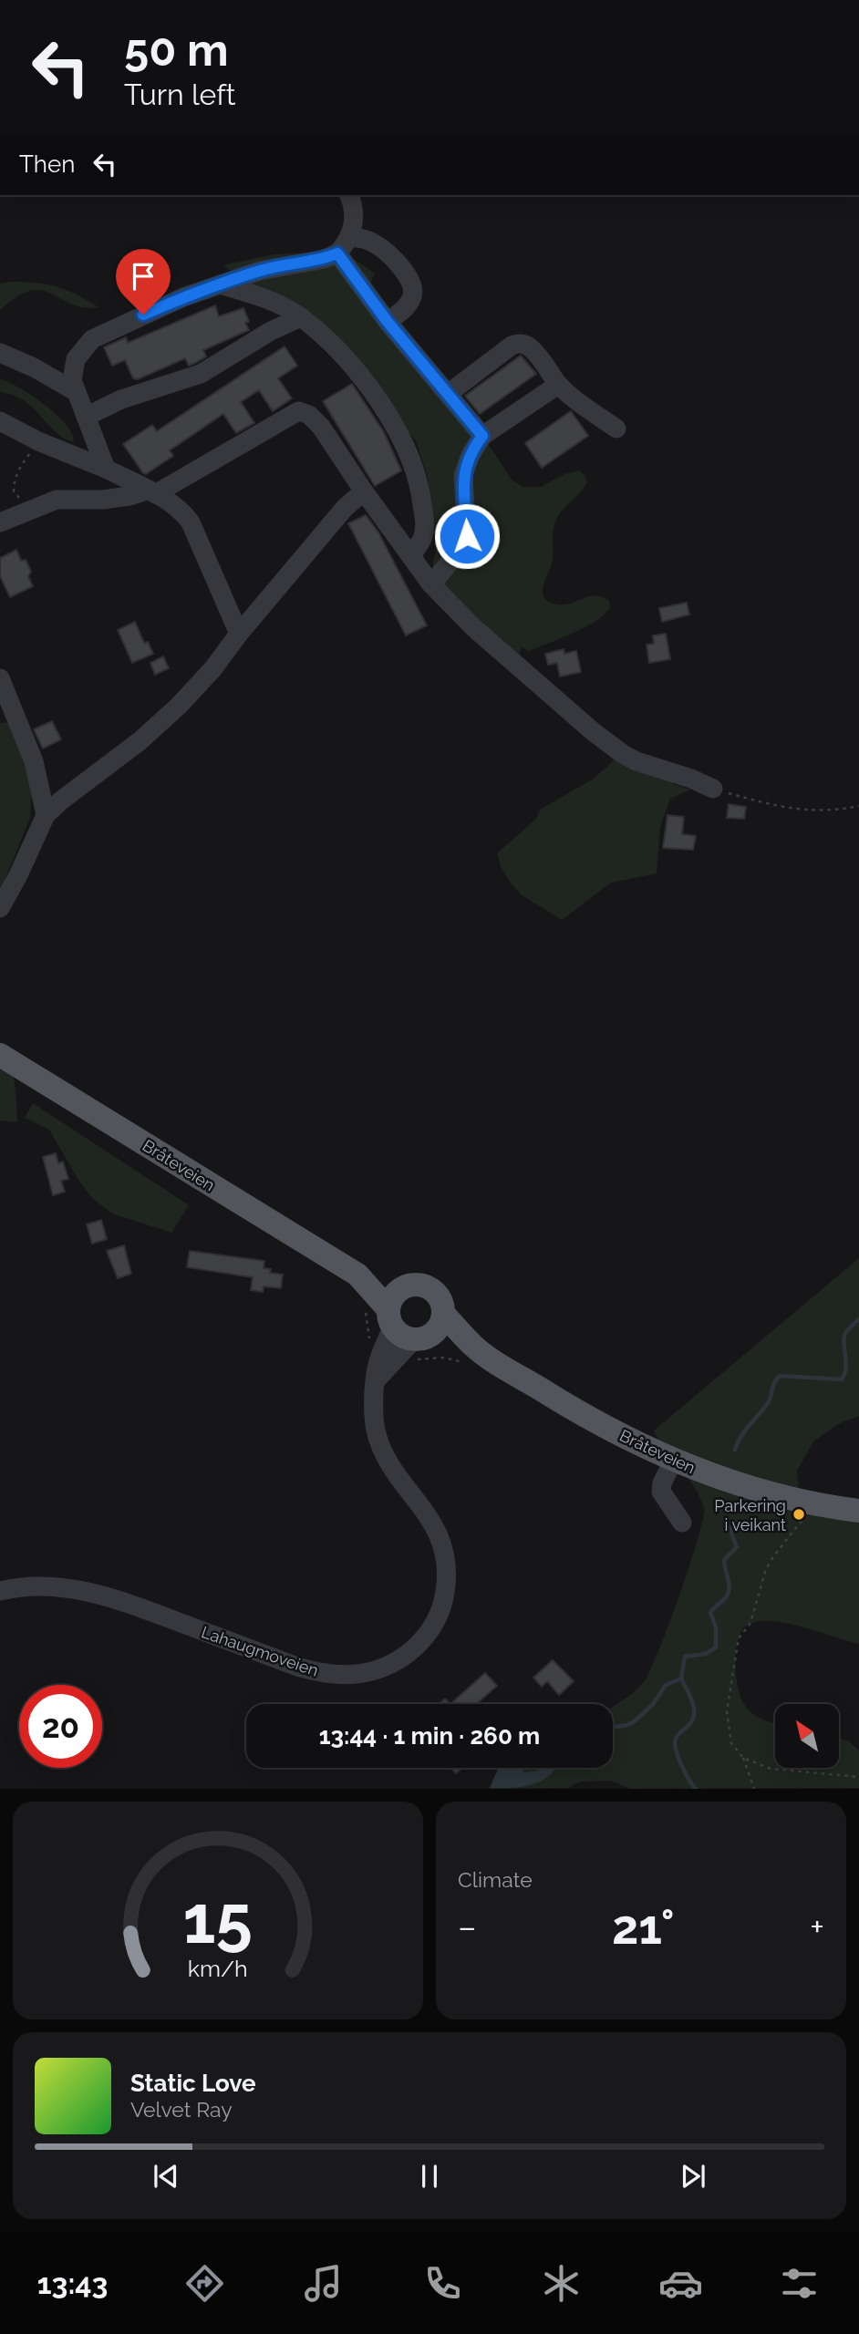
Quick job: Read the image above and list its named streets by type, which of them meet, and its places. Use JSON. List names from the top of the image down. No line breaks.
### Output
{"streets":{"main road":["Bråteveien"],"street":["Lahaugmoveien"]},"crossings":[["Bråteveien","Lahaugmoveien"]],"places":["Parkering i veikant"],"north":"top left","page":{"turn":["50 m","Turn left"],"then":"Then","limit":"20","trip":"13:44 · 1 min · 260 m","tile":"Climate","heat":["−","21°","+"],"song":["Static Love","Velvet Ray"],"tabs":"13:43","gauge":["15","km/h"]}}
